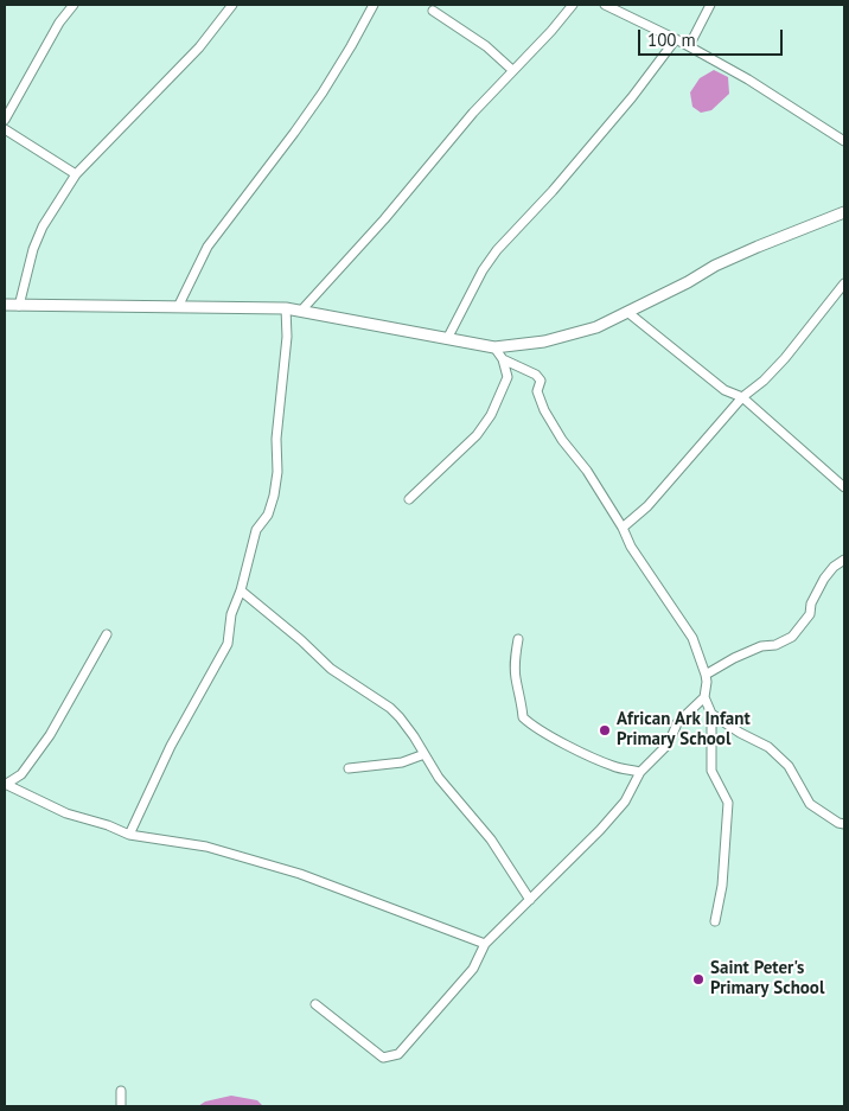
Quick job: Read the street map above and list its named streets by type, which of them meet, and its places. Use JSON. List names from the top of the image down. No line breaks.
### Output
{"places":["African Ark Infant Primary School","Saint Peter's Primary School"],"scale_bar":"100 m"}
